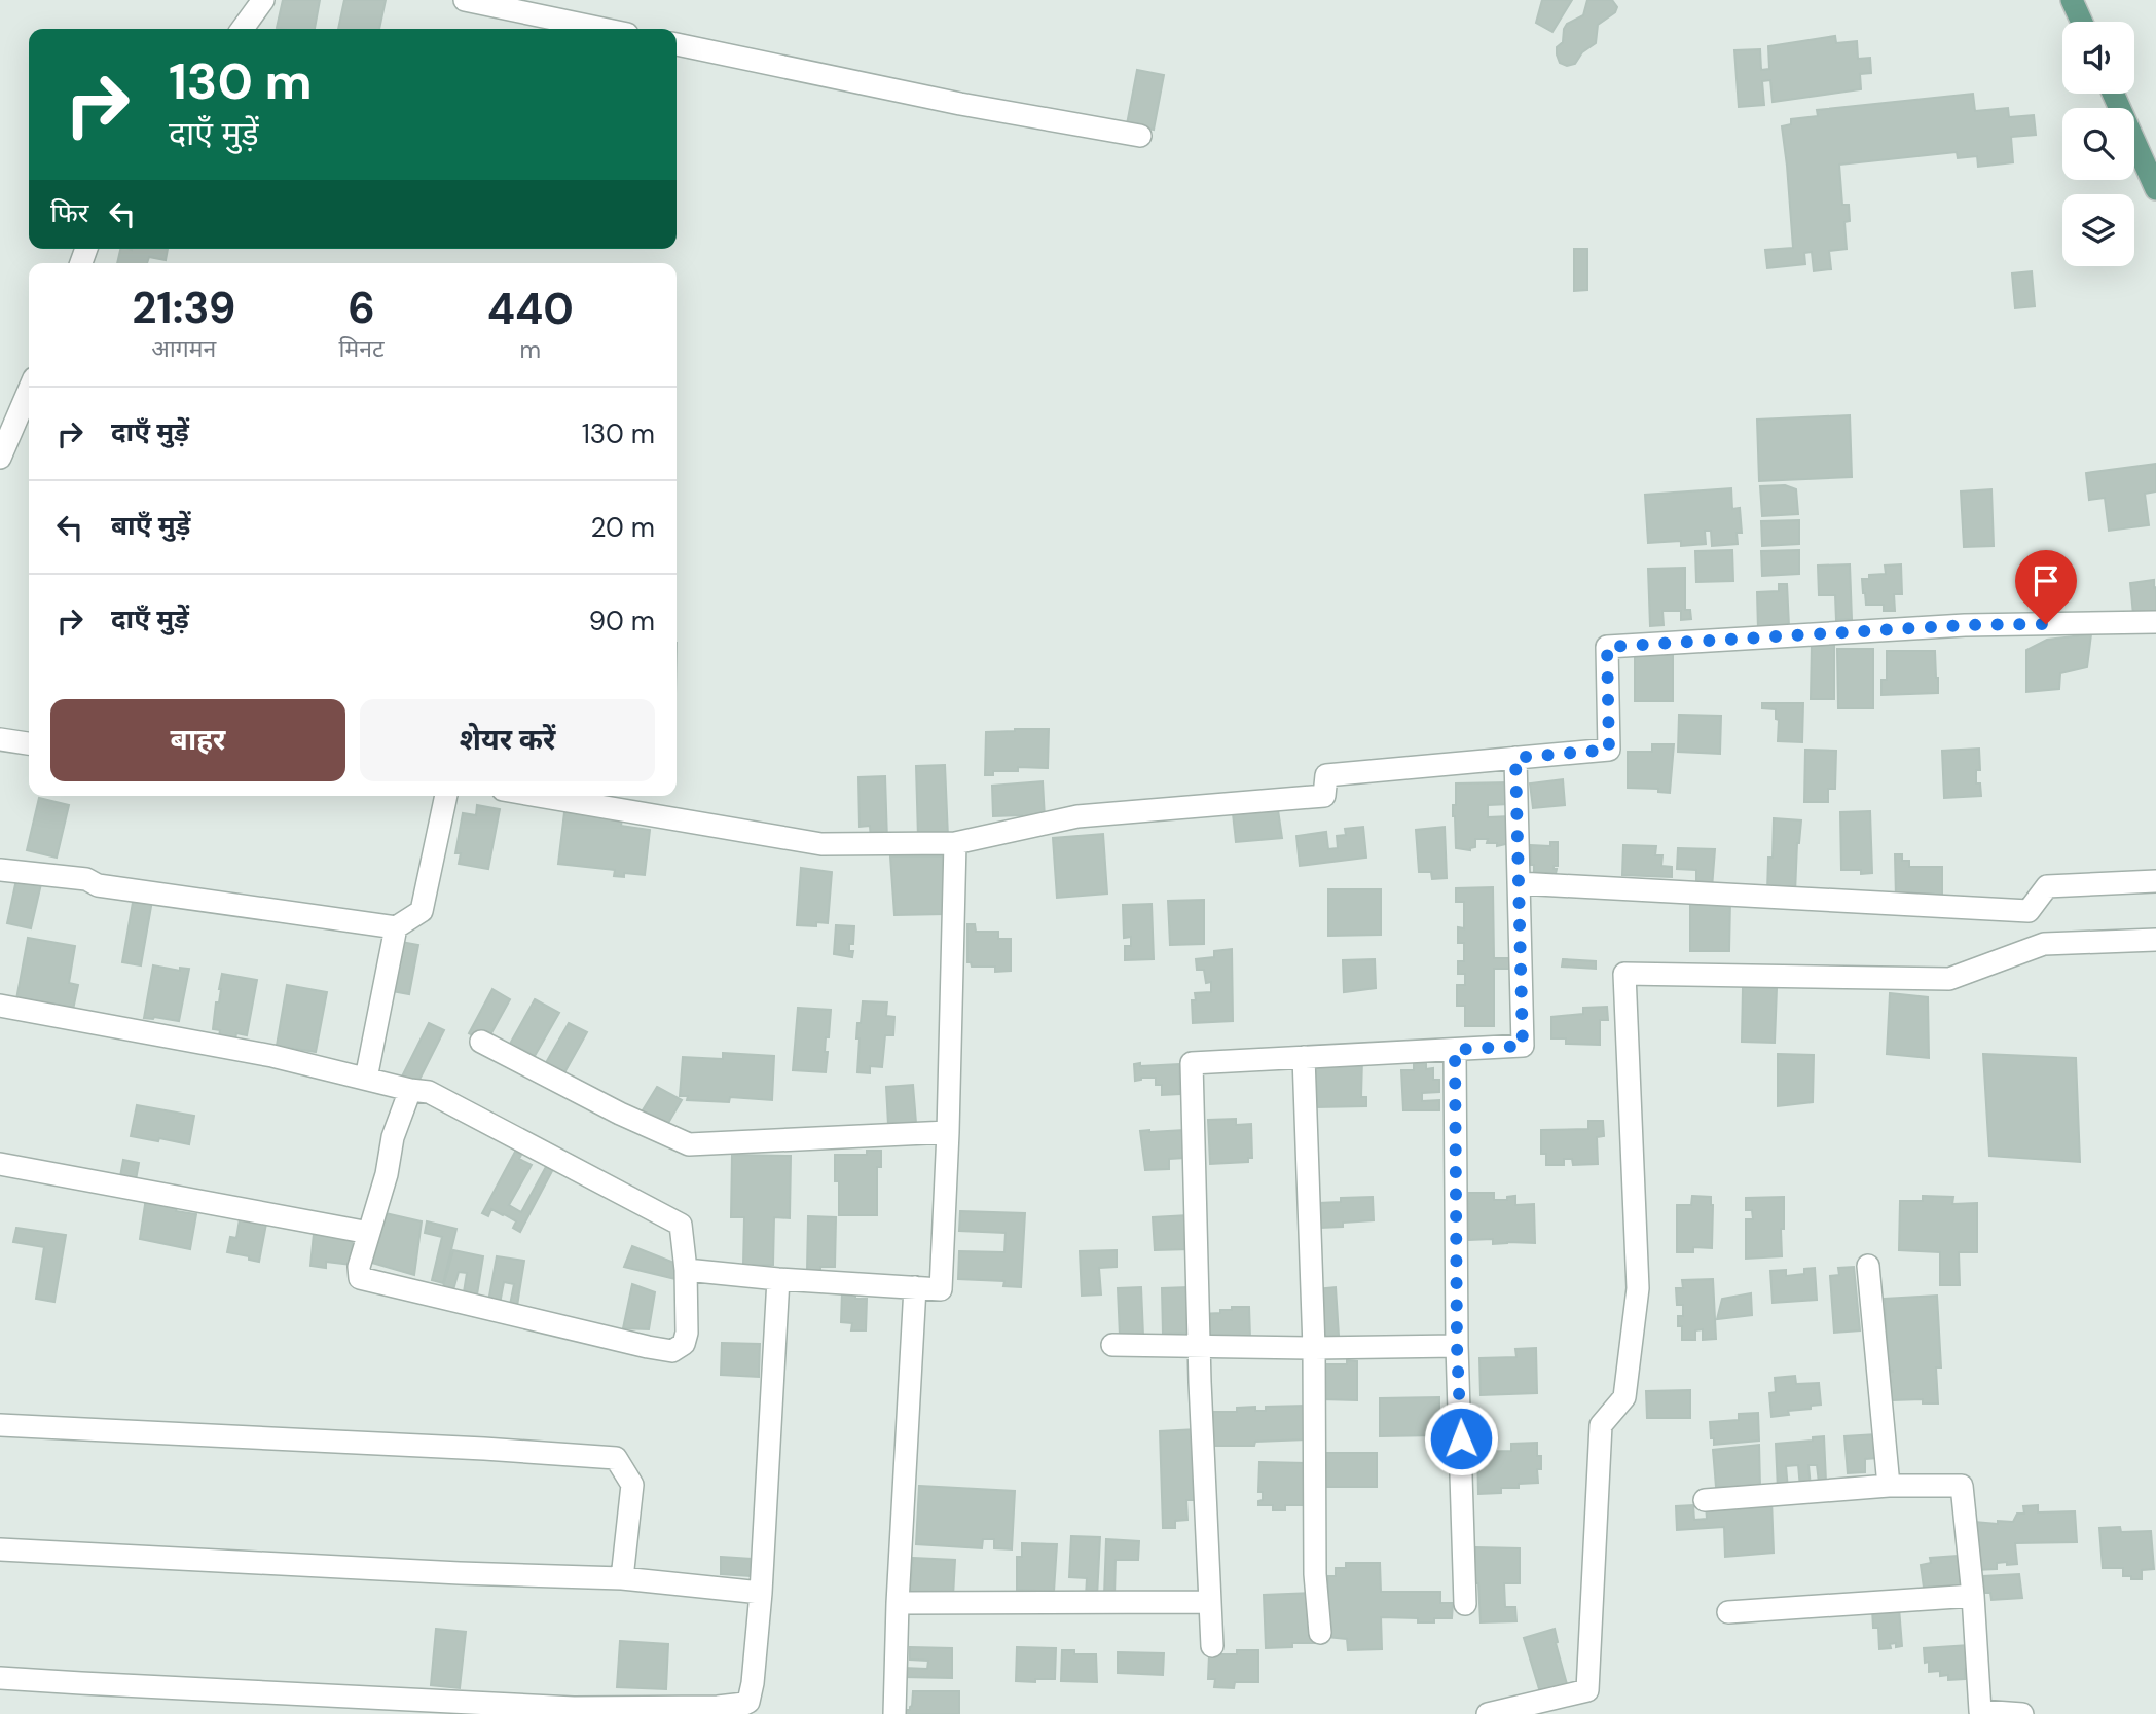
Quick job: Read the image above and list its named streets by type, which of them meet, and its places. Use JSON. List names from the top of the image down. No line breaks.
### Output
{"page":{"turn":["130 m","दाएँ मुड़ें"],"then":"फिर","eta":["21:39","आगमन","6","मिनट","440","m"],"list":[{"name":"दाएँ मुड़ें","value":"130 m"},{"name":"बाएँ मुड़ें","value":"20 m"},{"name":"दाएँ मुड़ें","value":"90 m"}],"buttons":["बाहर","शेयर करें"]}}
